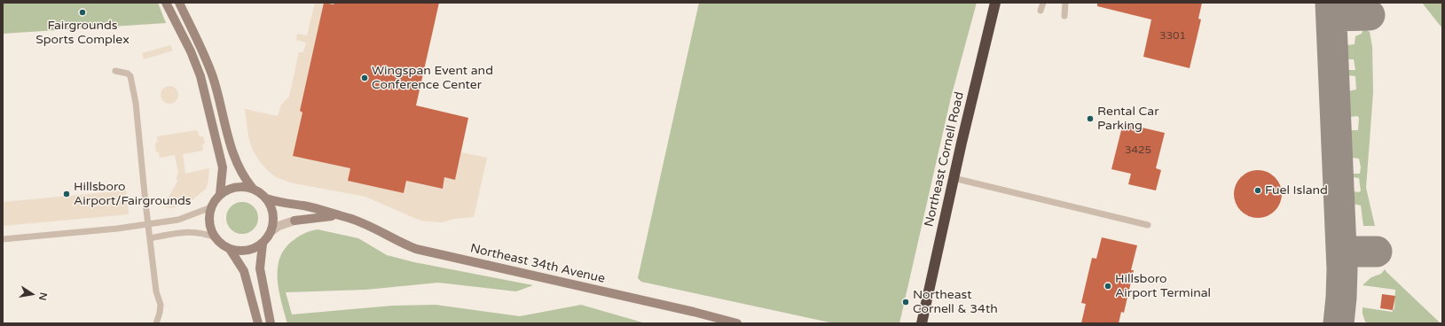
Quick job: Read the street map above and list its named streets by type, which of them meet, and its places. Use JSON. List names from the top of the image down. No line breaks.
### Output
{"streets":{"highway":["Northeast Cornell Road"],"street":["Northeast 34th Avenue"]},"places":["Fairgrounds Sports Complex","Wingspan Event and Conference Center","Rental Car Parking","Fuel Island","Hillsboro Airport/Fairgrounds","Hillsboro Airport Terminal","Northeast Cornell & 34th"],"house_numbers":["3301","3425"],"north":"right"}
